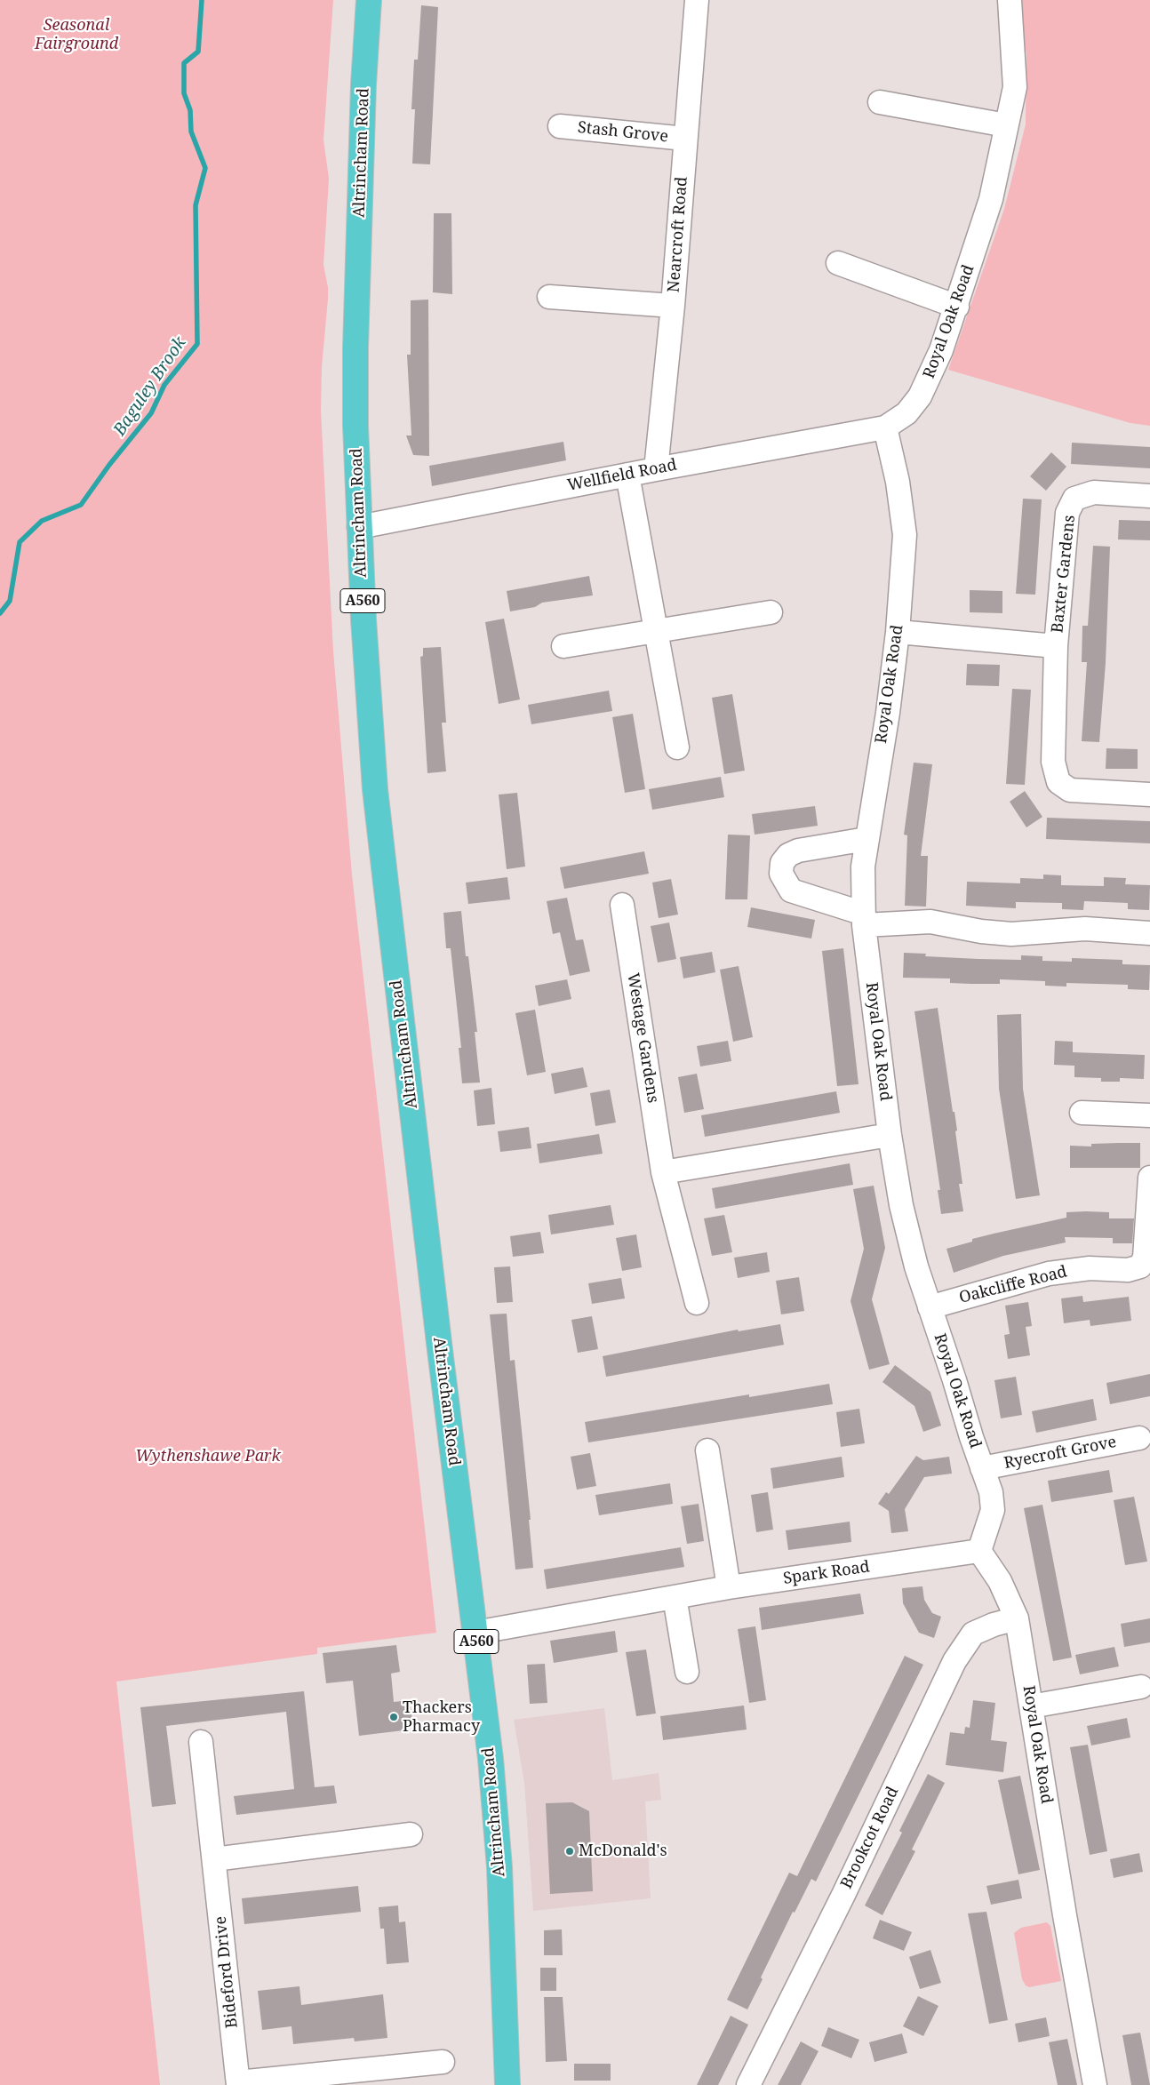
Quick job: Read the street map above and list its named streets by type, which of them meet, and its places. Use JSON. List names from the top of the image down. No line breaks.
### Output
{"streets":{"highway":["Altrincham Road","A560"],"street":["Stash Grove","Nearcroft Road","Royal Oak Road","Wellfield Road","Baxter Gardens","Westage Gardens","Oakcliffe Road","Ryecroft Grove","Spark Road","Brookcot Road","Bideford Drive"]},"crossings":[["Stash Grove","Nearcroft Road"],["Altrincham Road","Wellfield Road"],["Altrincham Road","Spark Road"],["Nearcroft Road","Wellfield Road"],["Royal Oak Road","Wellfield Road"],["Royal Oak Road","Baxter Gardens"],["Royal Oak Road","Oakcliffe Road"],["Royal Oak Road","Ryecroft Grove"],["Royal Oak Road","Spark Road"],["Royal Oak Road","Brookcot Road"]],"water":["Baguley Brook"],"parks":["Seasonal Fairground","Wythenshawe Park"],"places":["Thackers Pharmacy","McDonald's"]}
